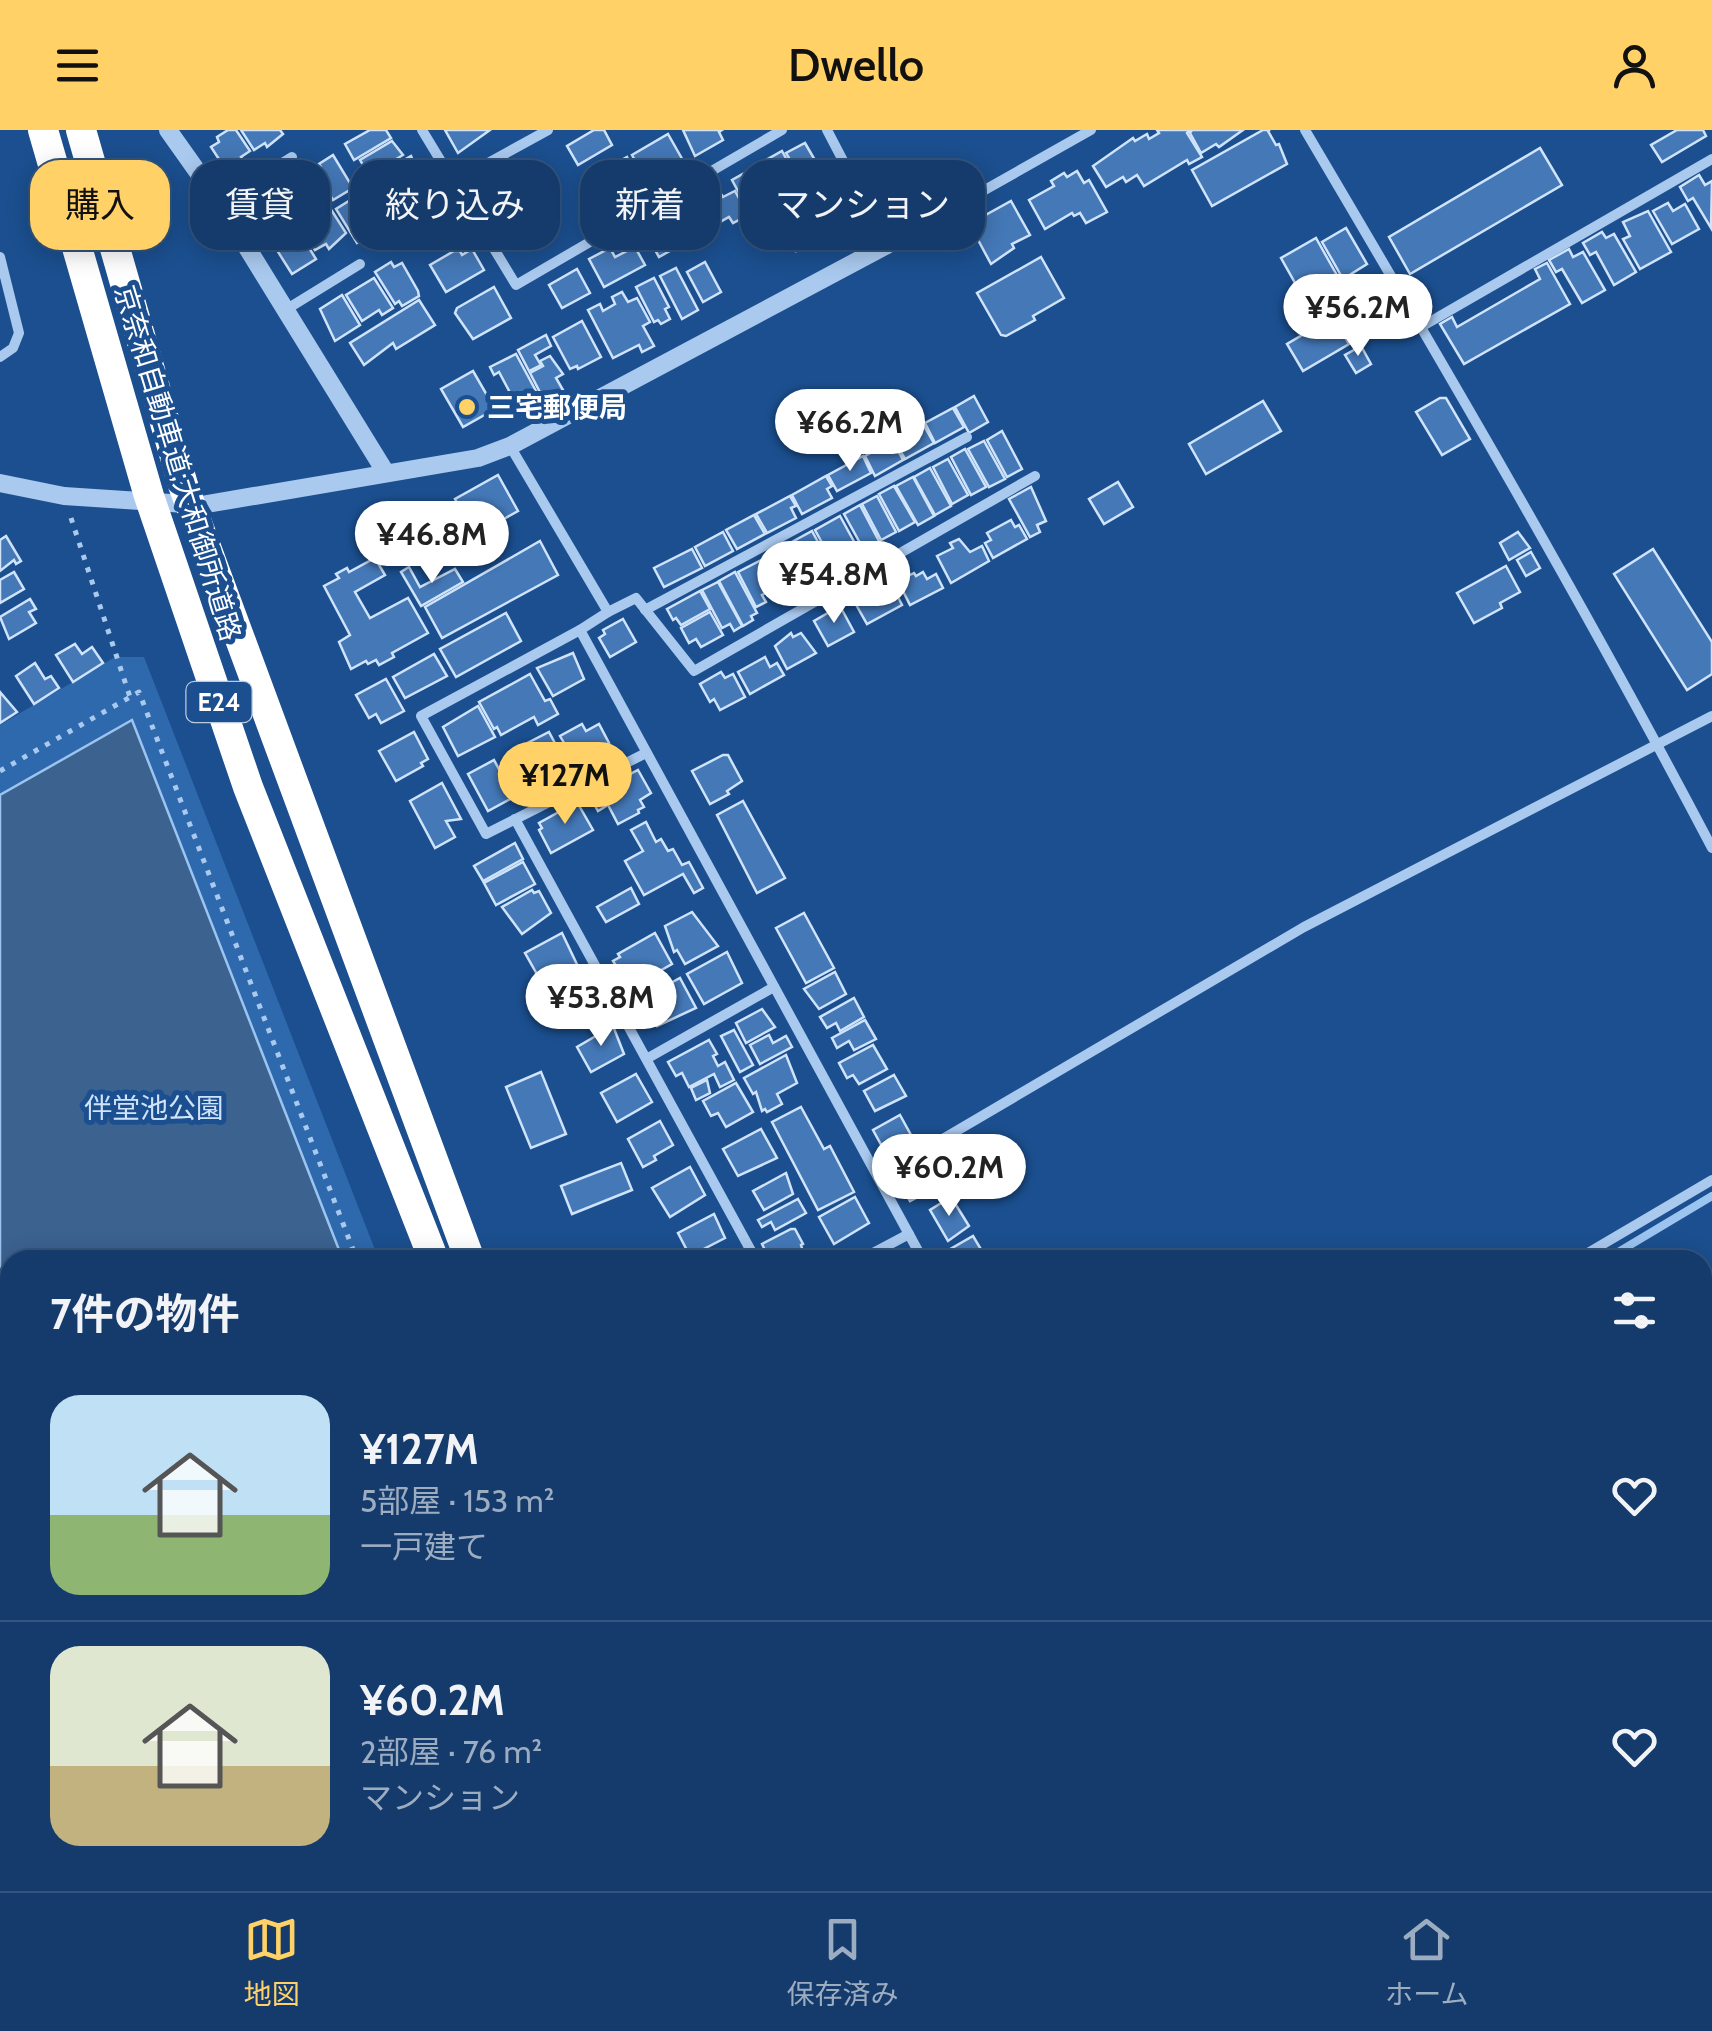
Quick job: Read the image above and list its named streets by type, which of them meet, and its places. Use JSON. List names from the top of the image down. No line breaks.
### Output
{"streets":{"highway":["京奈和自動車道;大和御所道路","E24"]},"parks":["伴堂池公園"],"places":["三宅郵便局"],"page":{"header":"Dwello","chip":["購入","賃貸","絞り込み","新着","マンション"],"price":["¥56.2M","¥66.2M","¥46.8M","¥54.8M","¥127M","¥53.8M","¥60.2M"],"heading":"7件の物件","list":[{"name":"¥127M","note":"5部屋 · 153 m² · 一戸建て"},{"name":"¥60.2M","note":"2部屋 · 76 m² · マンション"}],"tabs":["地図","保存済み","ホーム"]}}
